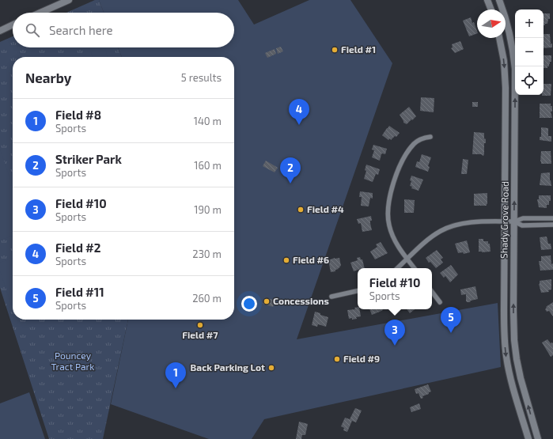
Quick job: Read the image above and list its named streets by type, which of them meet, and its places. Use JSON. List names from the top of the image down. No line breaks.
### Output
{"streets":{"main road":["Shady Grove Road"]},"parks":["Pouncey Tract Park"],"places":["Field #1","Field #4","Field #6","Concessions","Field #7","Field #9","Back Parking Lot"],"north":"right","page":{"map_buttons":["+","−"],"search":"Search here","heading":["Nearby","5 results"],"list":[{"mark":"1","name":"Field #8","note":"Sports","value":"140 m"},{"mark":"2","name":"Striker Park","note":"Sports","value":"160 m"},{"mark":"3","name":"Field #10","note":"Sports","value":"190 m"},{"mark":"4","name":"Field #2","note":"Sports","value":"230 m"},{"mark":"5","name":"Field #11","note":"Sports","value":"260 m"}],"pins":["4","2","5","3","1"],"popup":["Field #10","Sports"]}}
